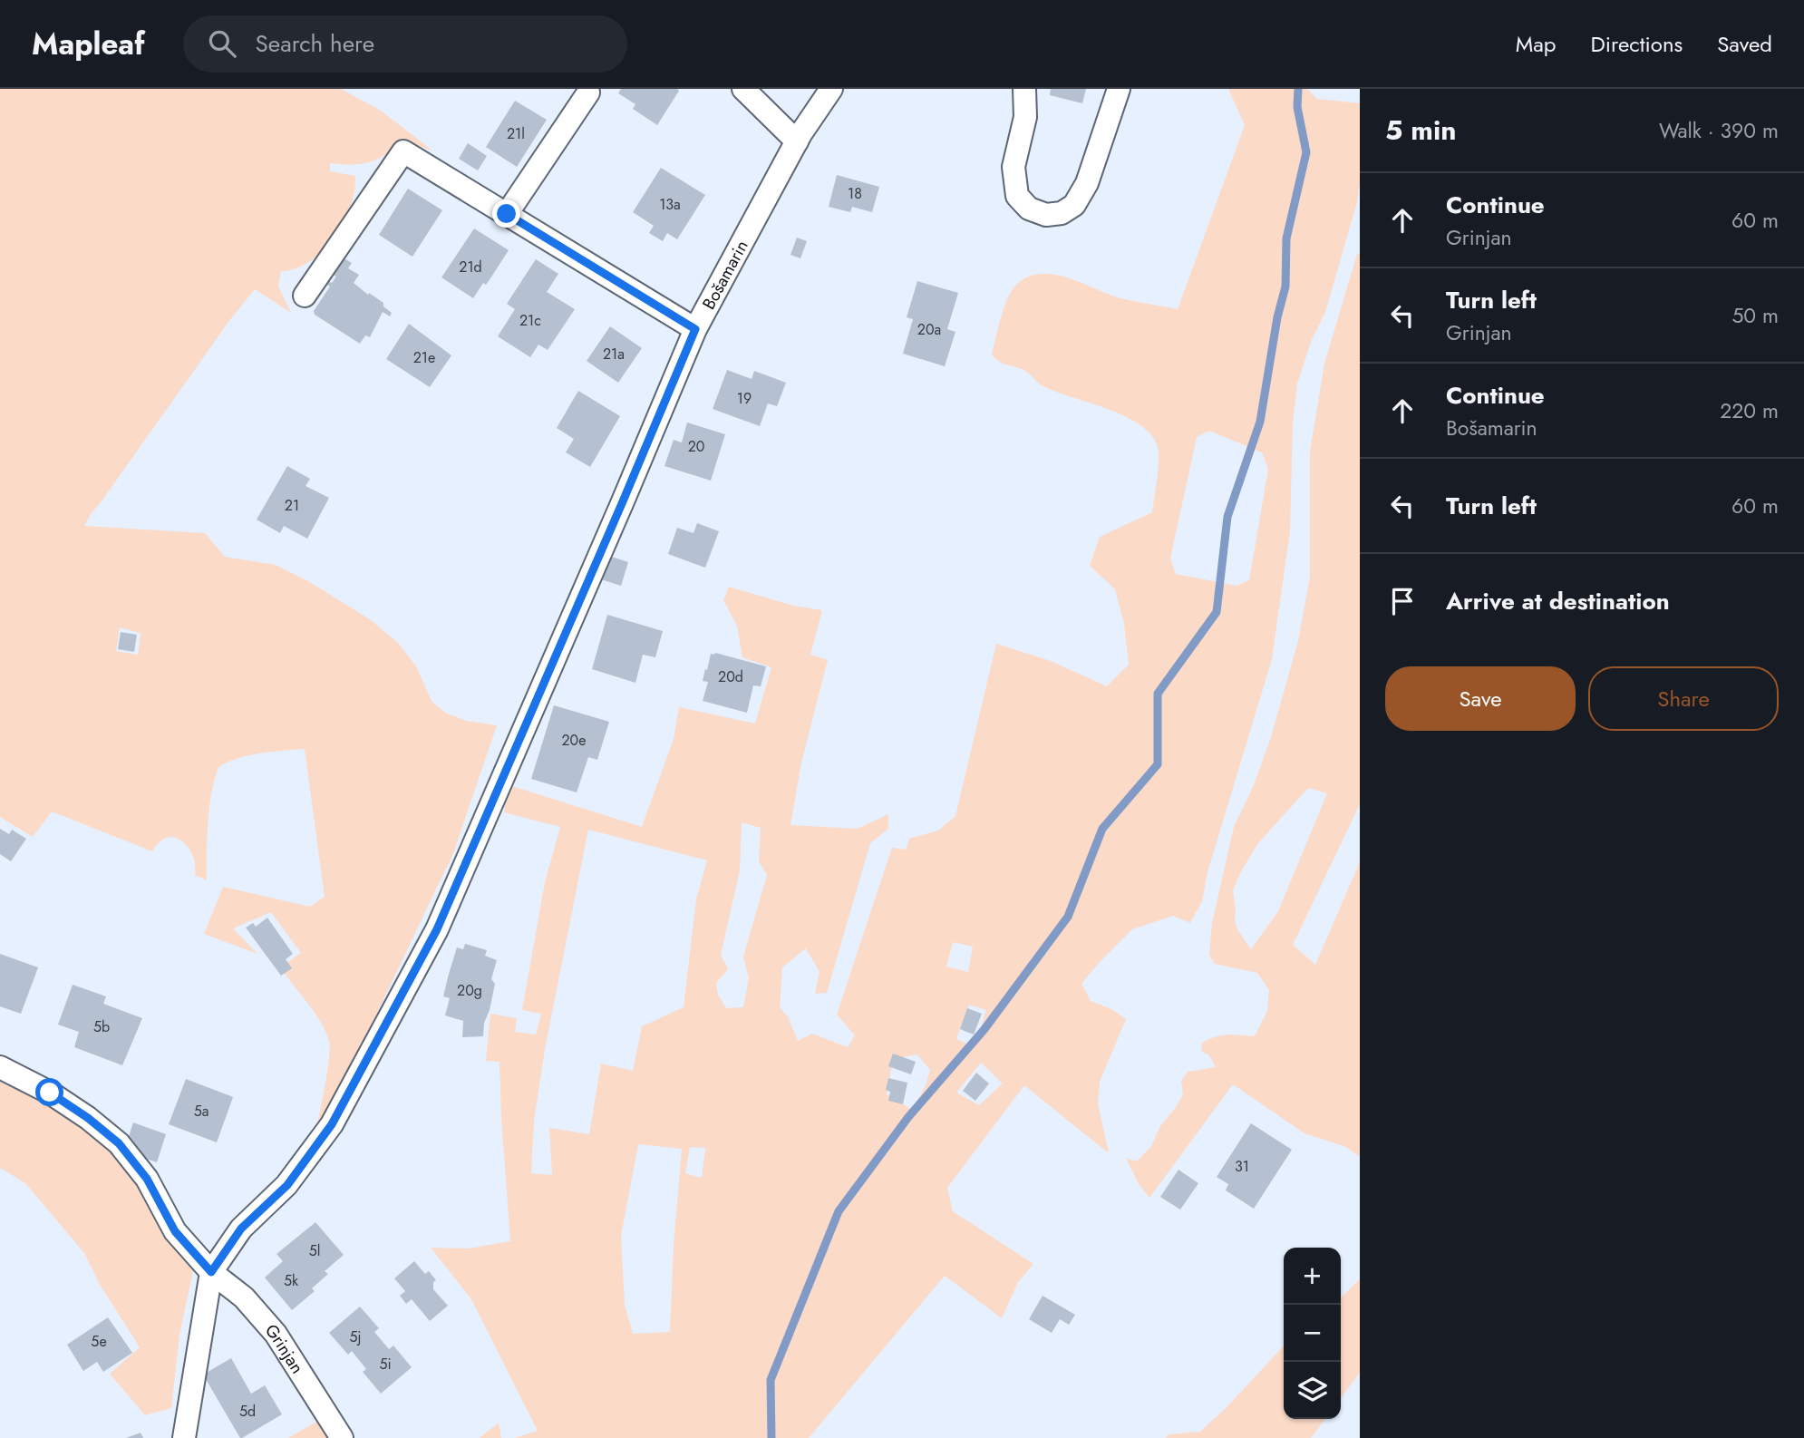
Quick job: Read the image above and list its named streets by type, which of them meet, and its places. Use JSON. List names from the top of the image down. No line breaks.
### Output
{"streets":{"street":["Bošamarin","Grinjan"]},"crossings":[["Bošamarin","Grinjan"]],"house_numbers":["21l","18","13a","21d","21c","20a","21a","21e","19","20","21","20d","20e","20g","5b","5a","31","5l","5k","5j","5e","5i","5d"],"page":{"header":"Mapleaf","search":"Search here","nav":["Map","Directions","Saved"],"heading":["5 min","Walk · 390 m"],"list":[["Continue","Grinjan","60 m"],["Turn left","Grinjan","50 m"],["Continue","Bošamarin","220 m"],["Turn left","60 m"],"Arrive at destination"],"buttons":["Save","Share"],"map_buttons":["+","−"]}}
